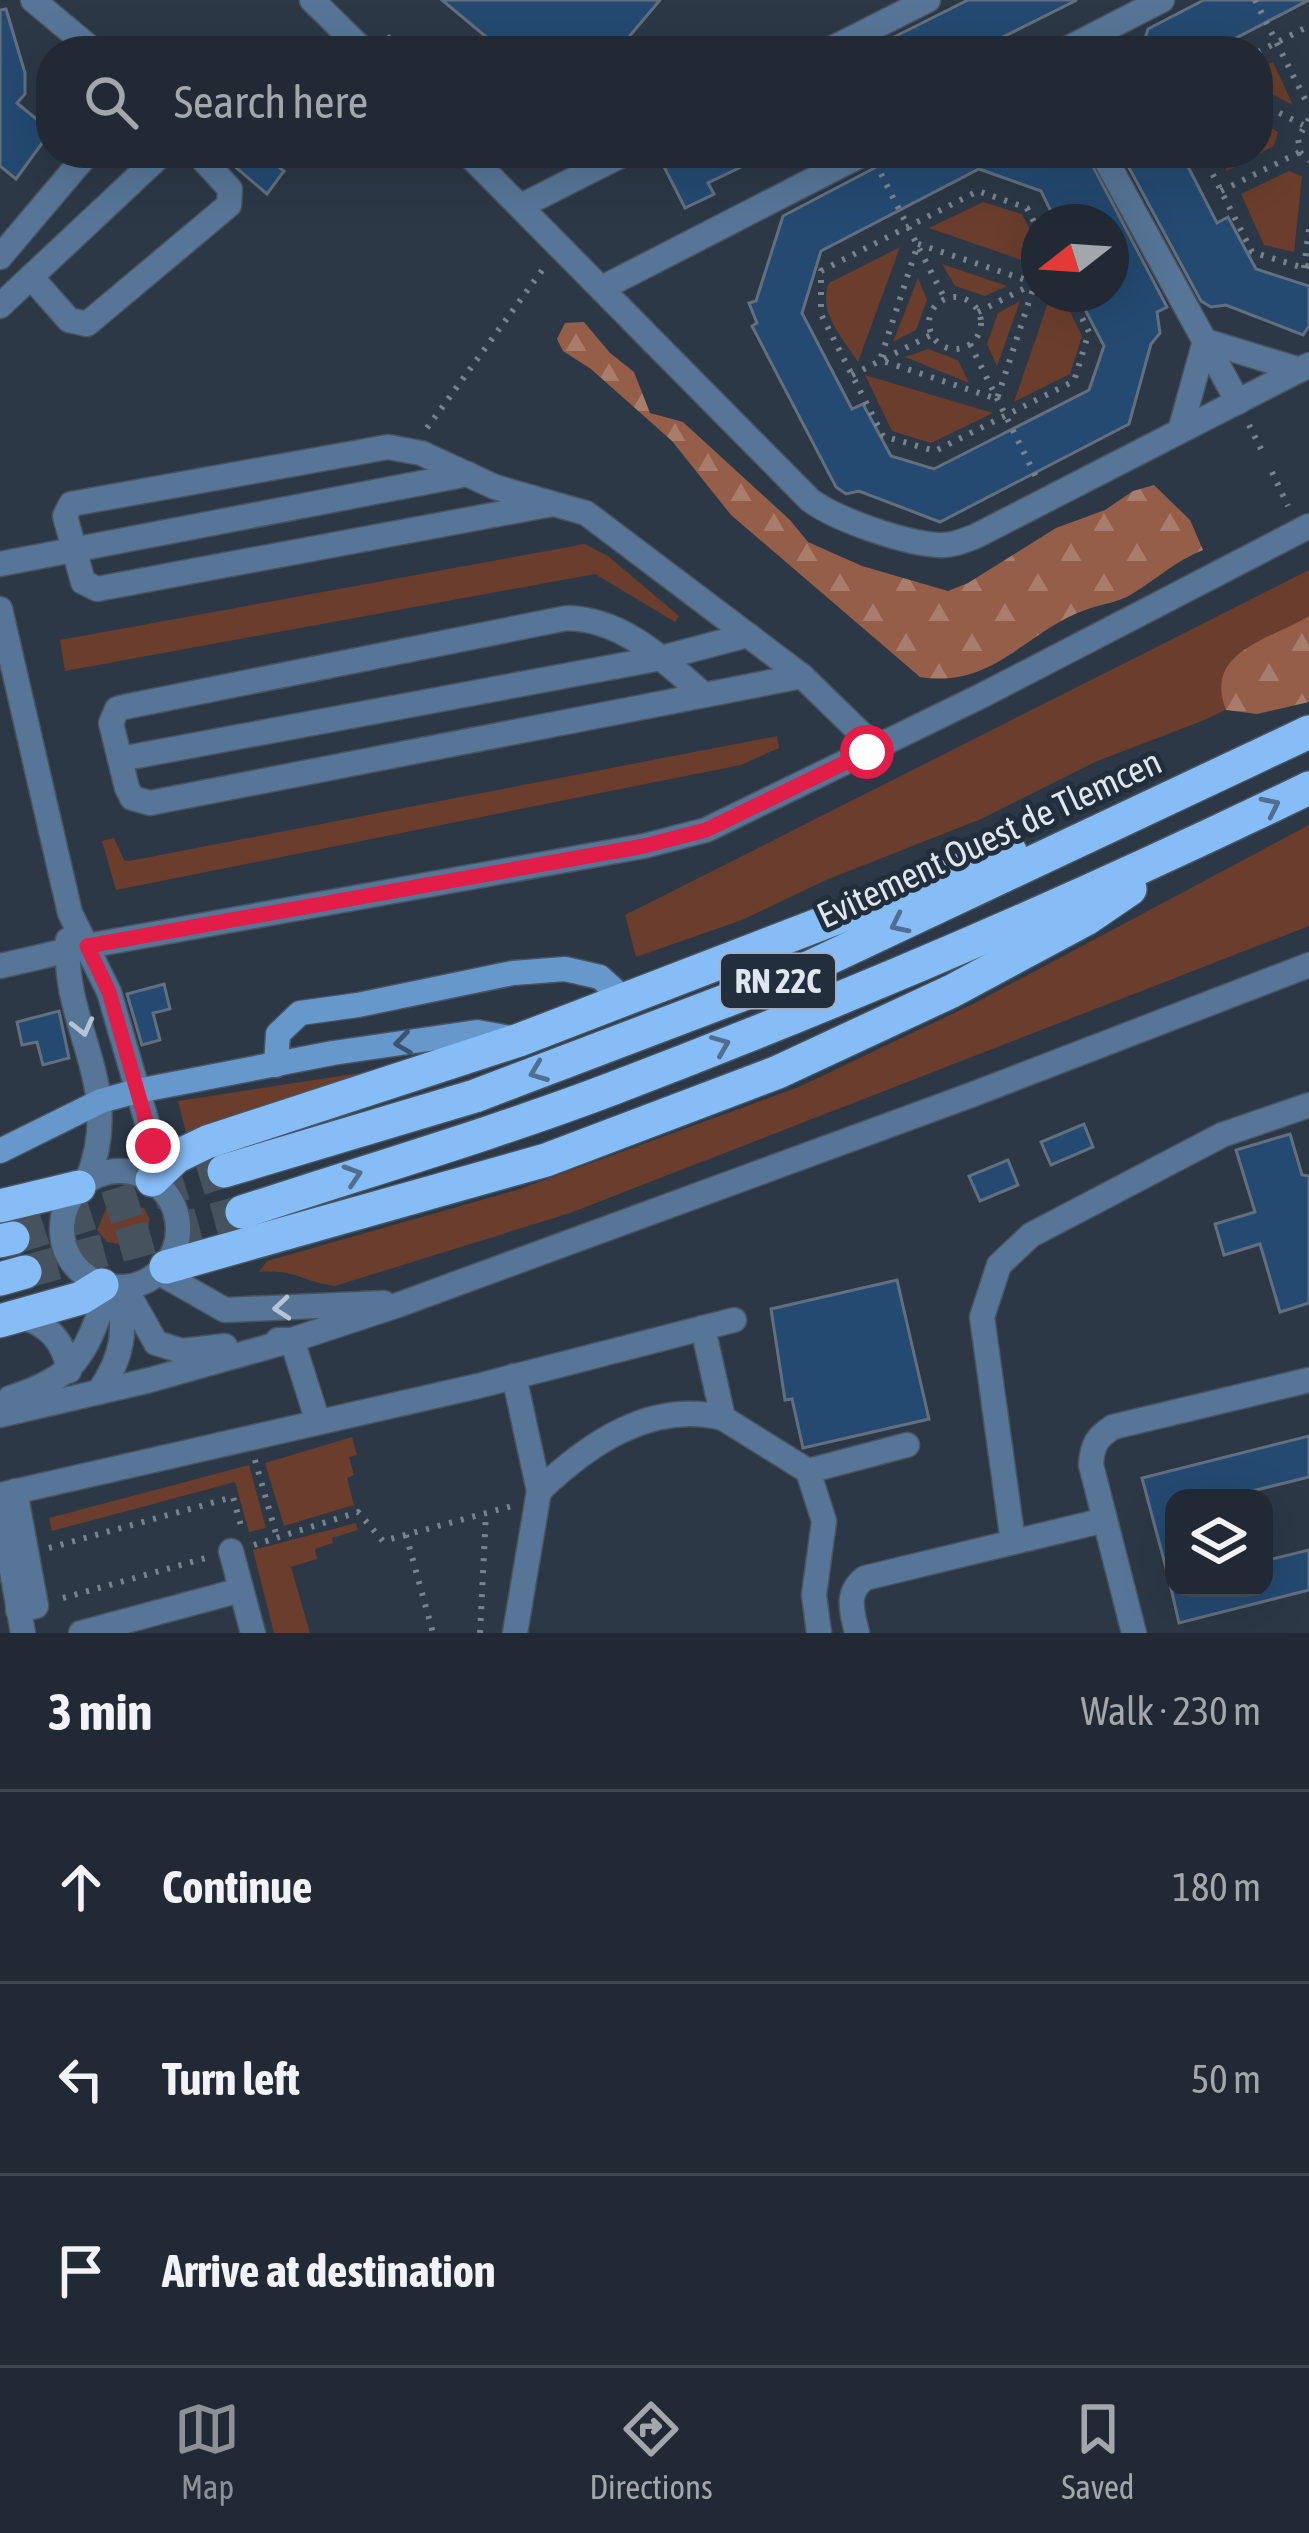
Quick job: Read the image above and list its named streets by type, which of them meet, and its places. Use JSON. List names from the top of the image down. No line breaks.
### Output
{"streets":{"highway":["Evitement Ouest de Tlemcen","RN 22C"]},"crossings":[["Evitement Ouest de Tlemcen","RN 22C"]],"north":"left","page":{"search":"Search here","heading":["3 min","Walk · 230 m"],"list":[["Continue","180 m"],["Turn left","50 m"],"Arrive at destination"],"nav":["Map","Directions","Saved"]}}
